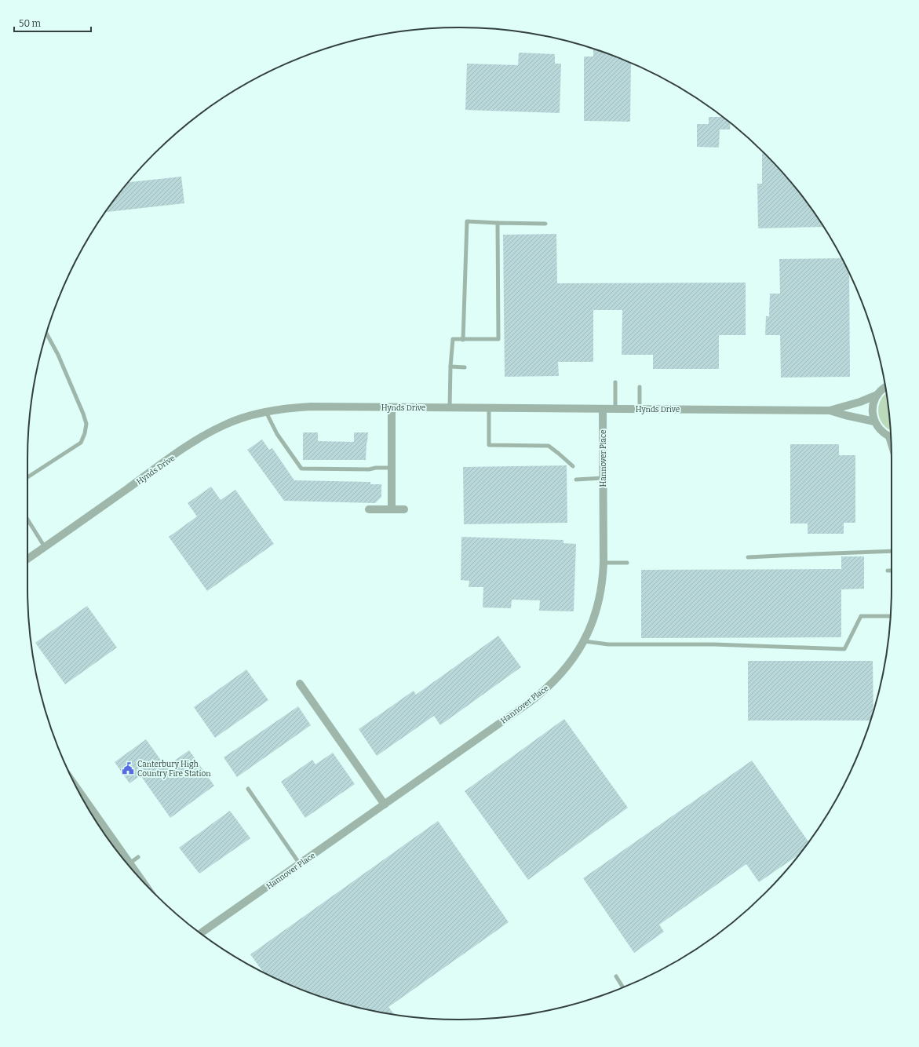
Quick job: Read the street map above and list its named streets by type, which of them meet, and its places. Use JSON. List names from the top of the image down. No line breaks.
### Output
{"streets":{"street":["Hynds Drive","Hannover Place"]},"crossings":[["Hynds Drive","Hannover Place"]],"places":{"public building":["Canterbury High Country Fire Station"]},"scale_bar":"50 m"}
